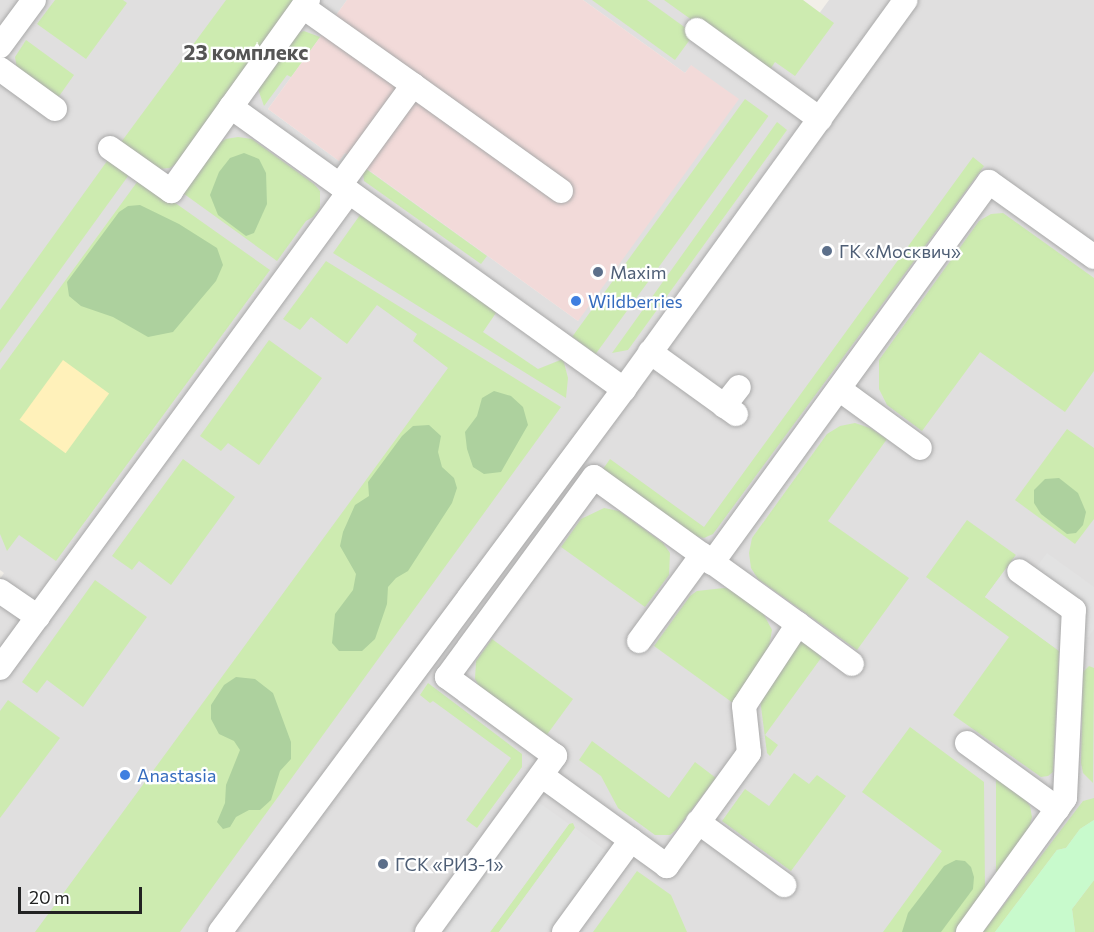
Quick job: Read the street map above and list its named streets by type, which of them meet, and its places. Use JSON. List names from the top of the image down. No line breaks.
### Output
{"districts":["23 комплекс"],"places":["ГК «Москвич»","Maxim","Wildberries","Anastasia","ГСК «РИЗ-1»"],"scale_bar":"20 m"}
